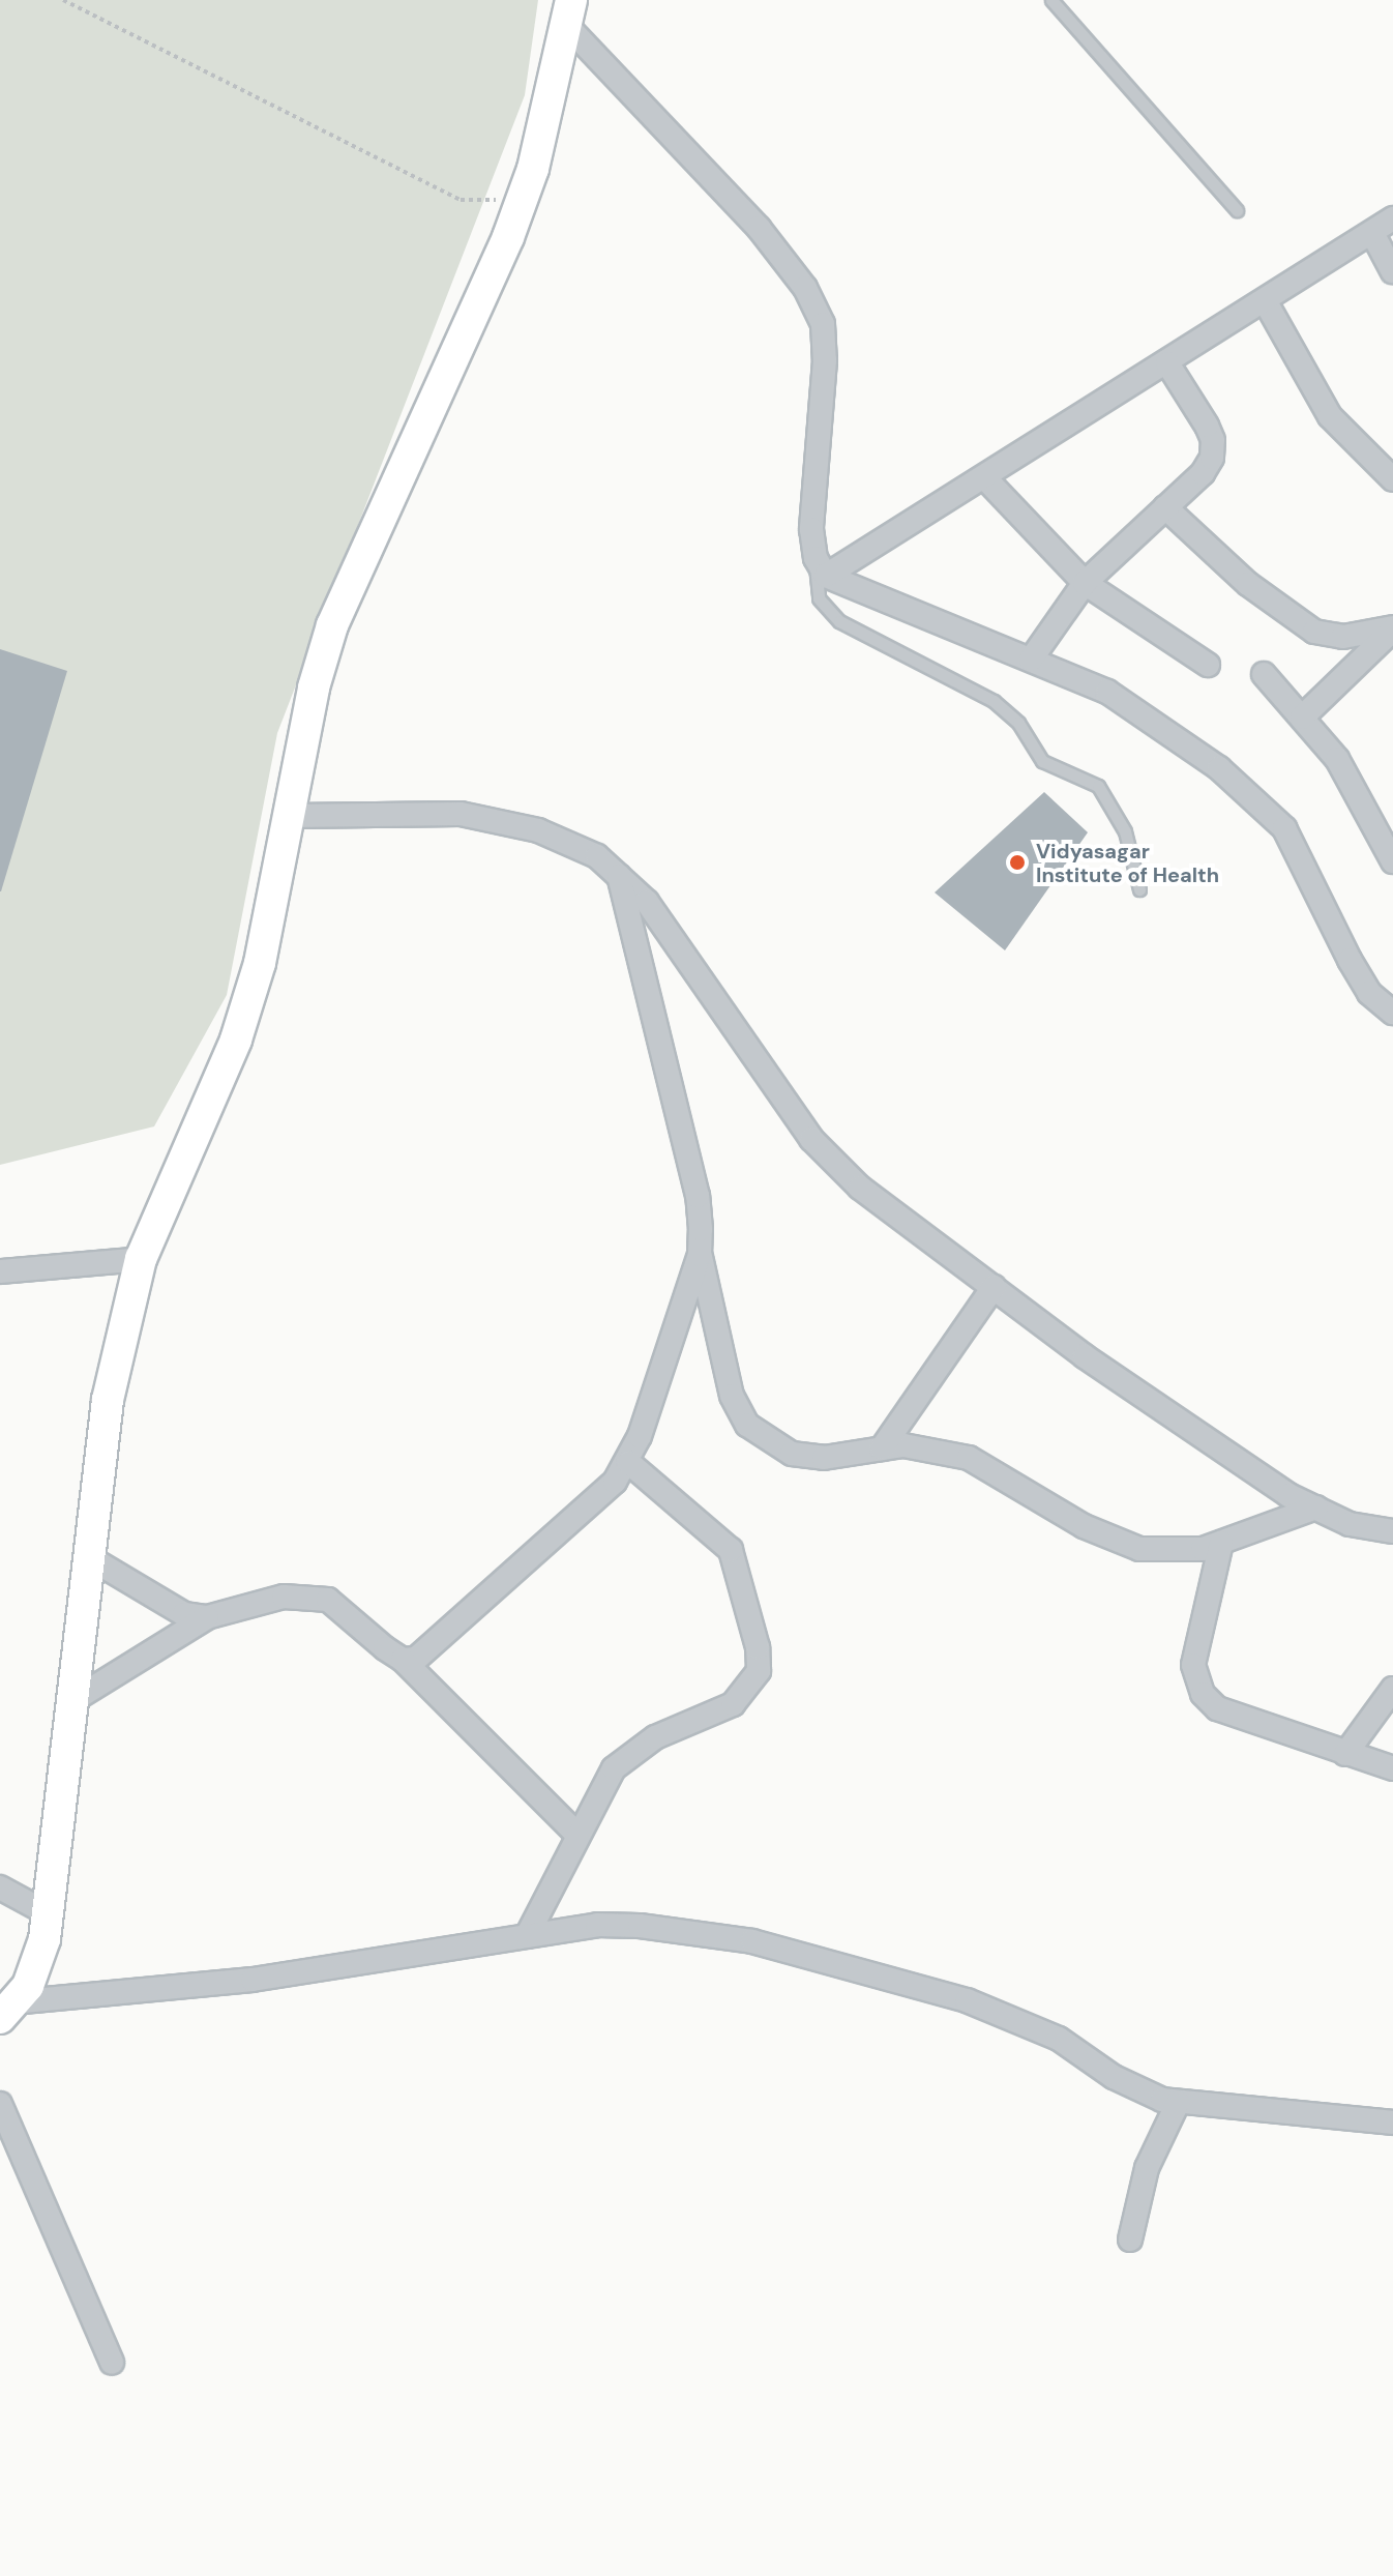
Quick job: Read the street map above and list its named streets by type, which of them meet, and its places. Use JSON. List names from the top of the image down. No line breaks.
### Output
{"places":["Vidyasagar Institute of Health"]}
